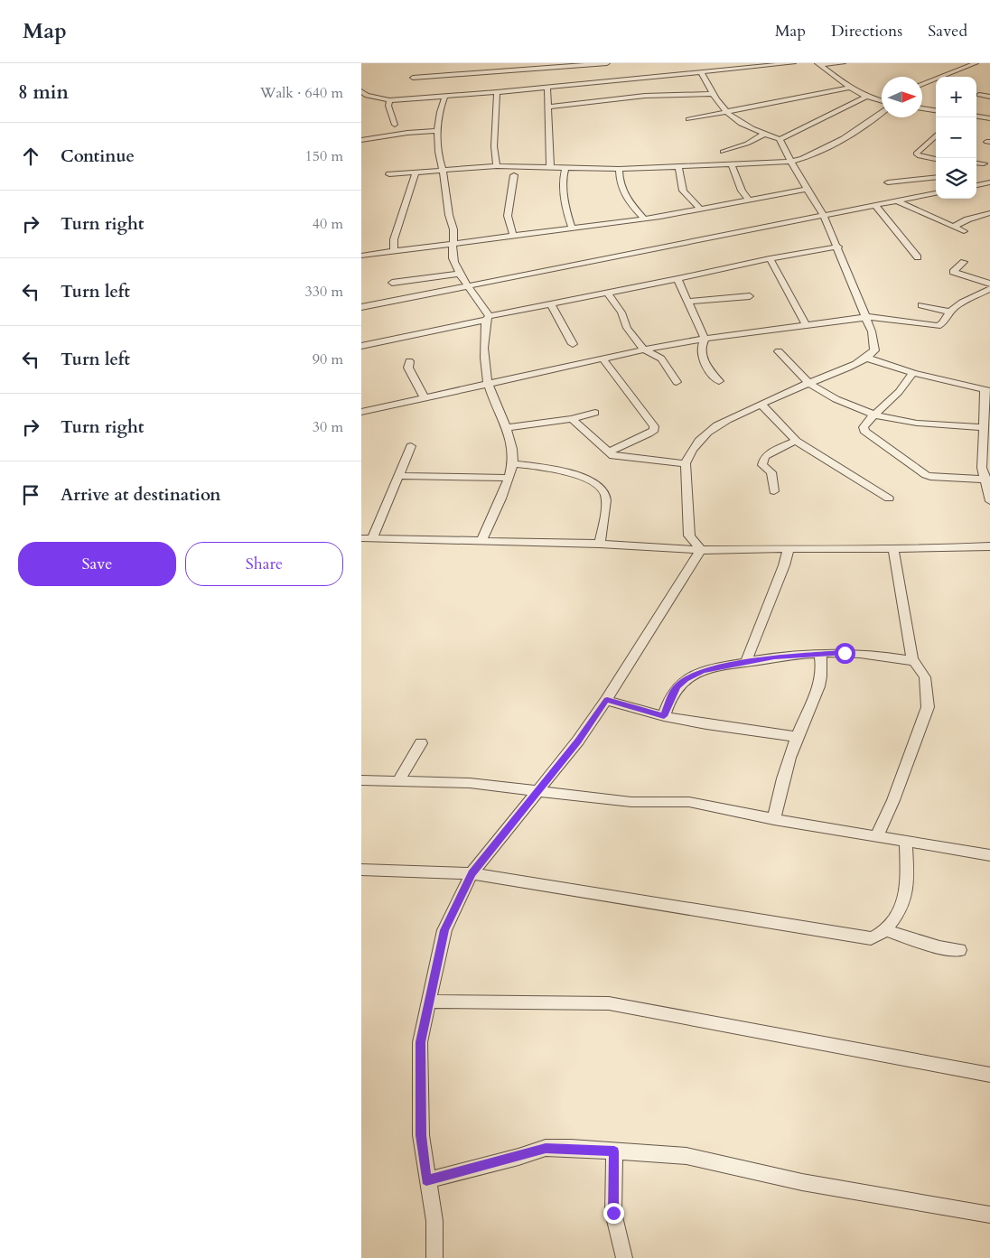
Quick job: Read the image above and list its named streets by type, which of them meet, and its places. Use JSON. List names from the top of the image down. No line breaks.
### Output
{"north":"right","page":{"header":"Map","nav":["Map","Directions","Saved"],"heading":["8 min","Walk · 640 m"],"map_buttons":["+","−"],"list":[["Continue","150 m"],["Turn right","40 m"],["Turn left","330 m"],["Turn left","90 m"],["Turn right","30 m"],"Arrive at destination"],"buttons":["Save","Share"]}}
